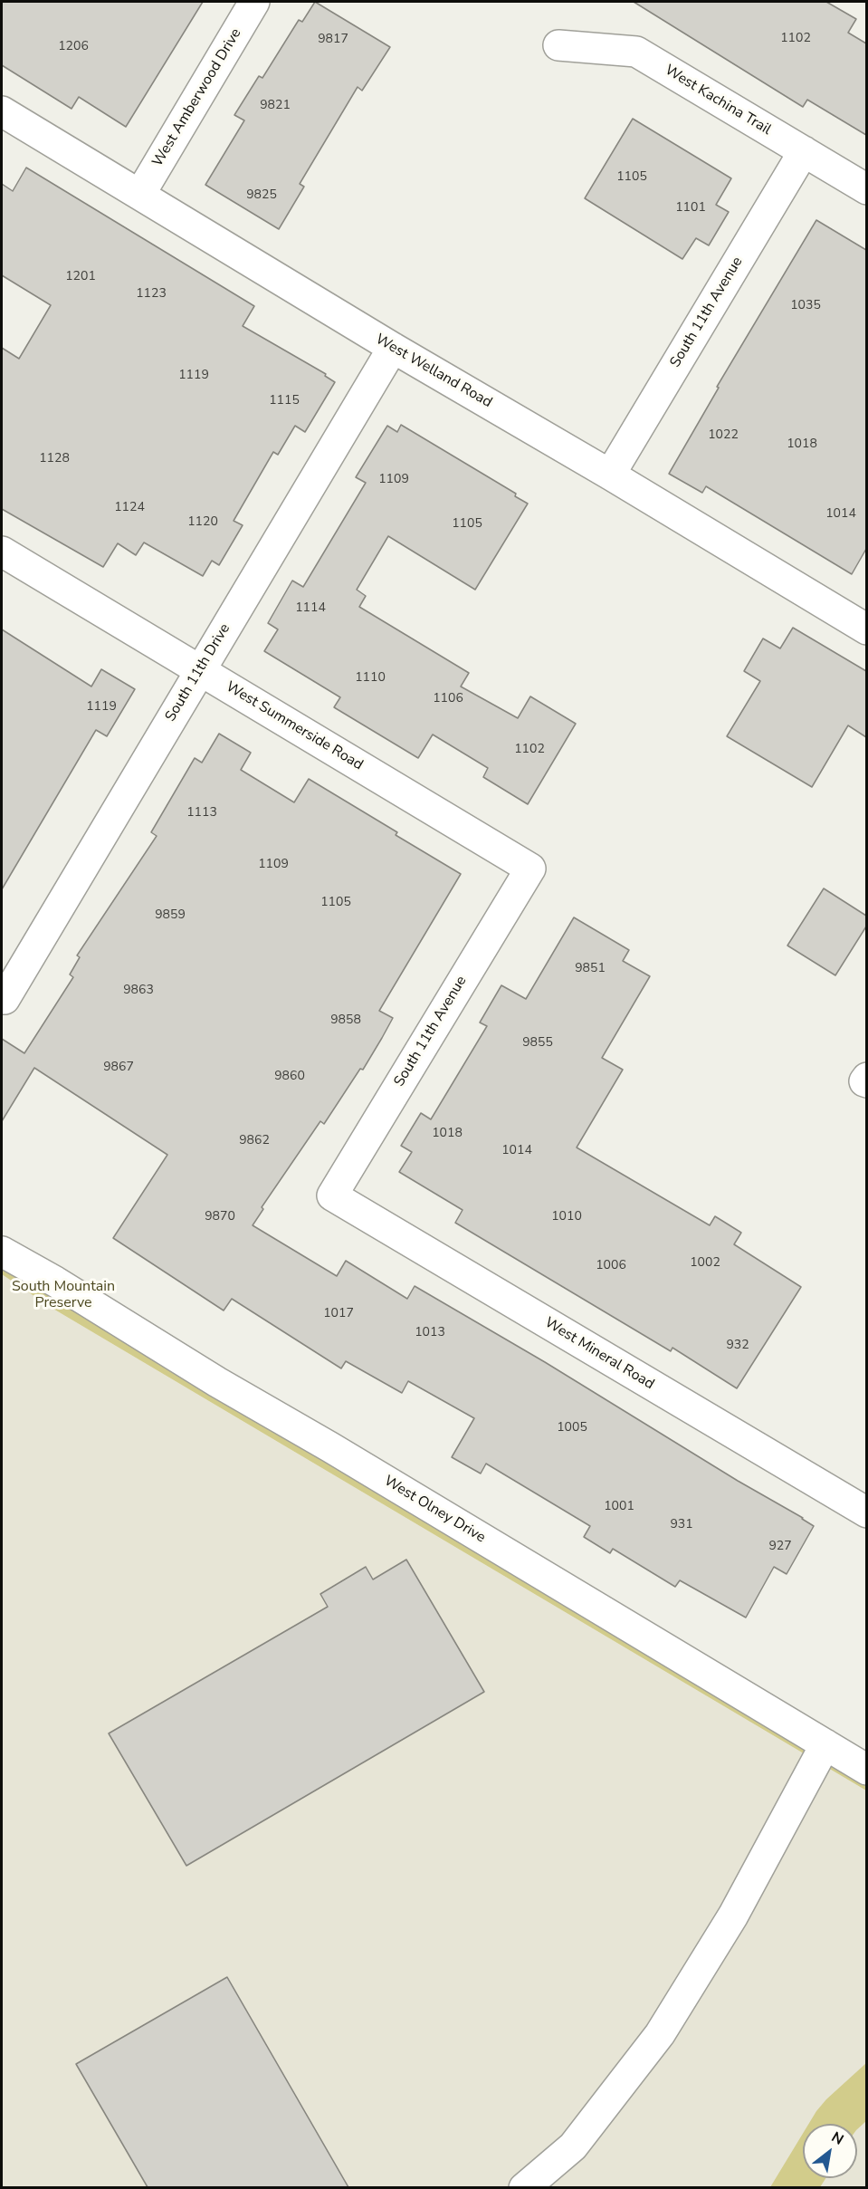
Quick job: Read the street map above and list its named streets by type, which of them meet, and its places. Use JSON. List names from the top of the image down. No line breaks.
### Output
{"streets":{"street":["West Amberwood Drive","West Kachina Trail","South 11th Avenue","West Welland Road","South 11th Drive","West Summerside Road","West Mineral Road","West Olney Drive"]},"crossings":[["West Amberwood Drive","West Welland Road"],["West Kachina Trail","South 11th Avenue"],["South 11th Avenue","West Welland Road"],["South 11th Avenue","West Summerside Road"],["South 11th Avenue","West Mineral Road"],["West Welland Road","South 11th Drive"],["South 11th Drive","West Summerside Road"]],"parks":["South Mountain Preserve"],"house_numbers":["1102","9817","1206","9821","1105","9825","1101","1201","1123","1035","1119","1115","1022","1018","1128","1109","1124","1014","1120","1105","1114","1110","1106","1119","1102","1113","1109","1105","9859","9851","9863","9858","9855","9867","9860","1018","9862","1014","9870","1010","1002","1006","1017","1013","932","1005","1001","931","927"],"north":"top right"}
